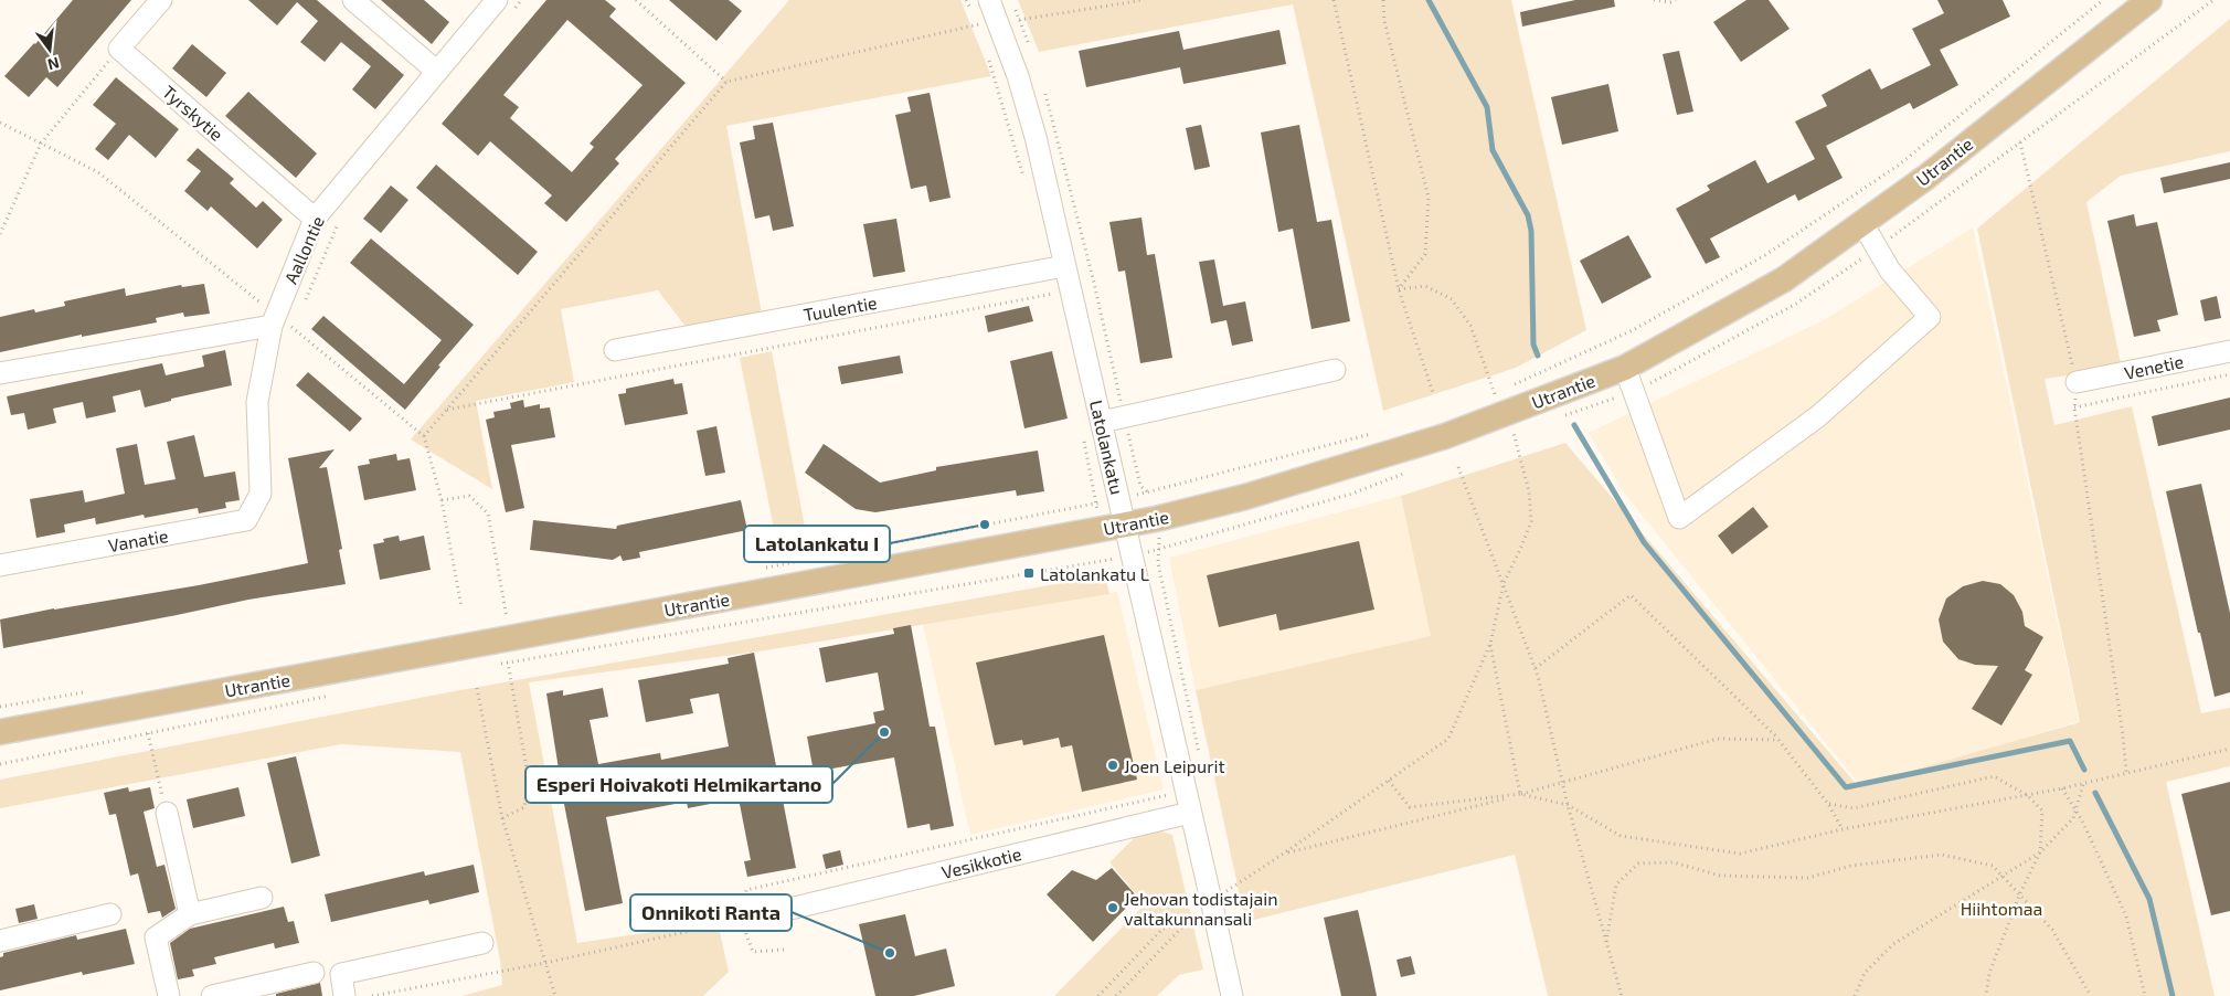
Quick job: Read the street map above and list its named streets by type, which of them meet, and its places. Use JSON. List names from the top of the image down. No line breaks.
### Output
{"streets":{"main road":["Utrantie"],"street":["Tyrskytie","Aallontie","Tuulentie","Venetie","Latolankatu","Vanatie","Vesikkotie"]},"crossings":[["Tyrskytie","Aallontie"],["Utrantie","Latolankatu"],["Aallontie","Vanatie"],["Tuulentie","Latolankatu"],["Latolankatu","Vesikkotie"]],"parks":["Hiihtomaa"],"places":{"other":["Latolankatu I","Esperi Hoivakoti Helmikartano","Joen Leipurit","Jehovan todistajain valtakunnansali","Onnikoti Ranta"],"transit":["Latolankatu L"]},"north":"bottom"}
